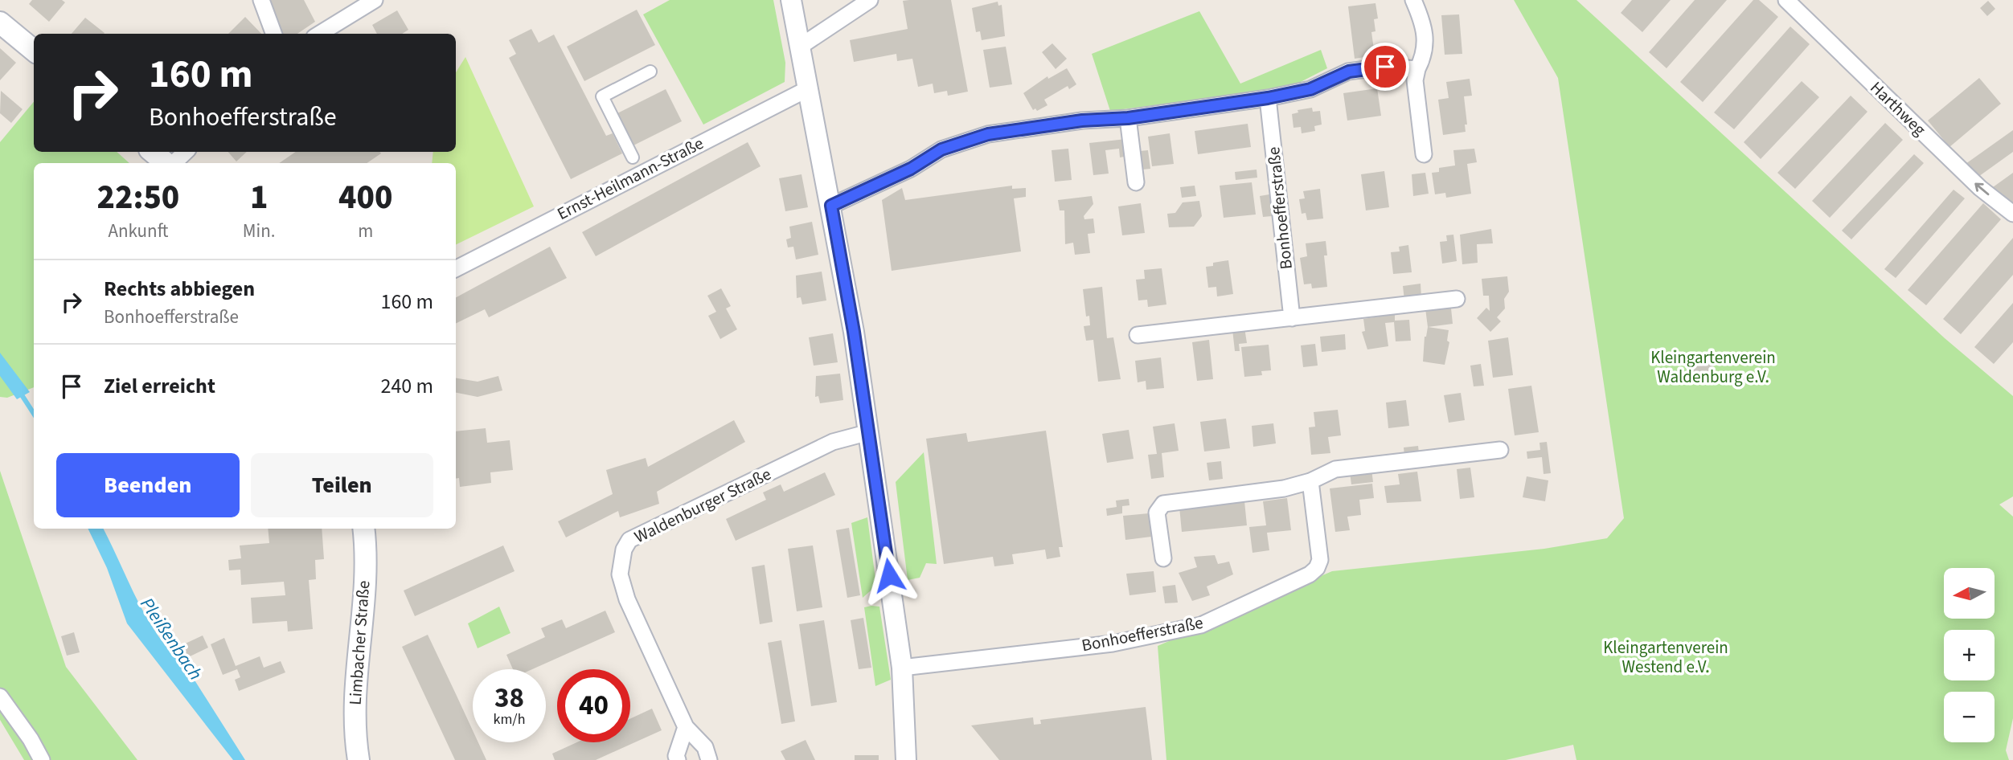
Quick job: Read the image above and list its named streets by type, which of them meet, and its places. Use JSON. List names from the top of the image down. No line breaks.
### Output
{"streets":{"main road":["Limbacher Straße"],"street":["Harthweg","Ernst-Heilmann-Straße","Bonhoefferstraße","Waldenburger Straße"]},"one_way":["Harthweg"],"water":["Pleißenbach"],"parks":["Kleingartenverein Waldenburg e.V.","Kleingartenverein Westend e.V."],"north":"left","page":{"turn":["160 m","Bonhoefferstraße"],"eta":["22:50","Ankunft","1","Min.","400","m"],"list":[{"name":"Rechts abbiegen","note":"Bonhoefferstraße","value":"160 m"},{"name":"Ziel erreicht","value":"240 m"}],"buttons":["Beenden","Teilen"],"map_buttons":["+","−"],"speed":"38 km/h","limit":"40"}}
